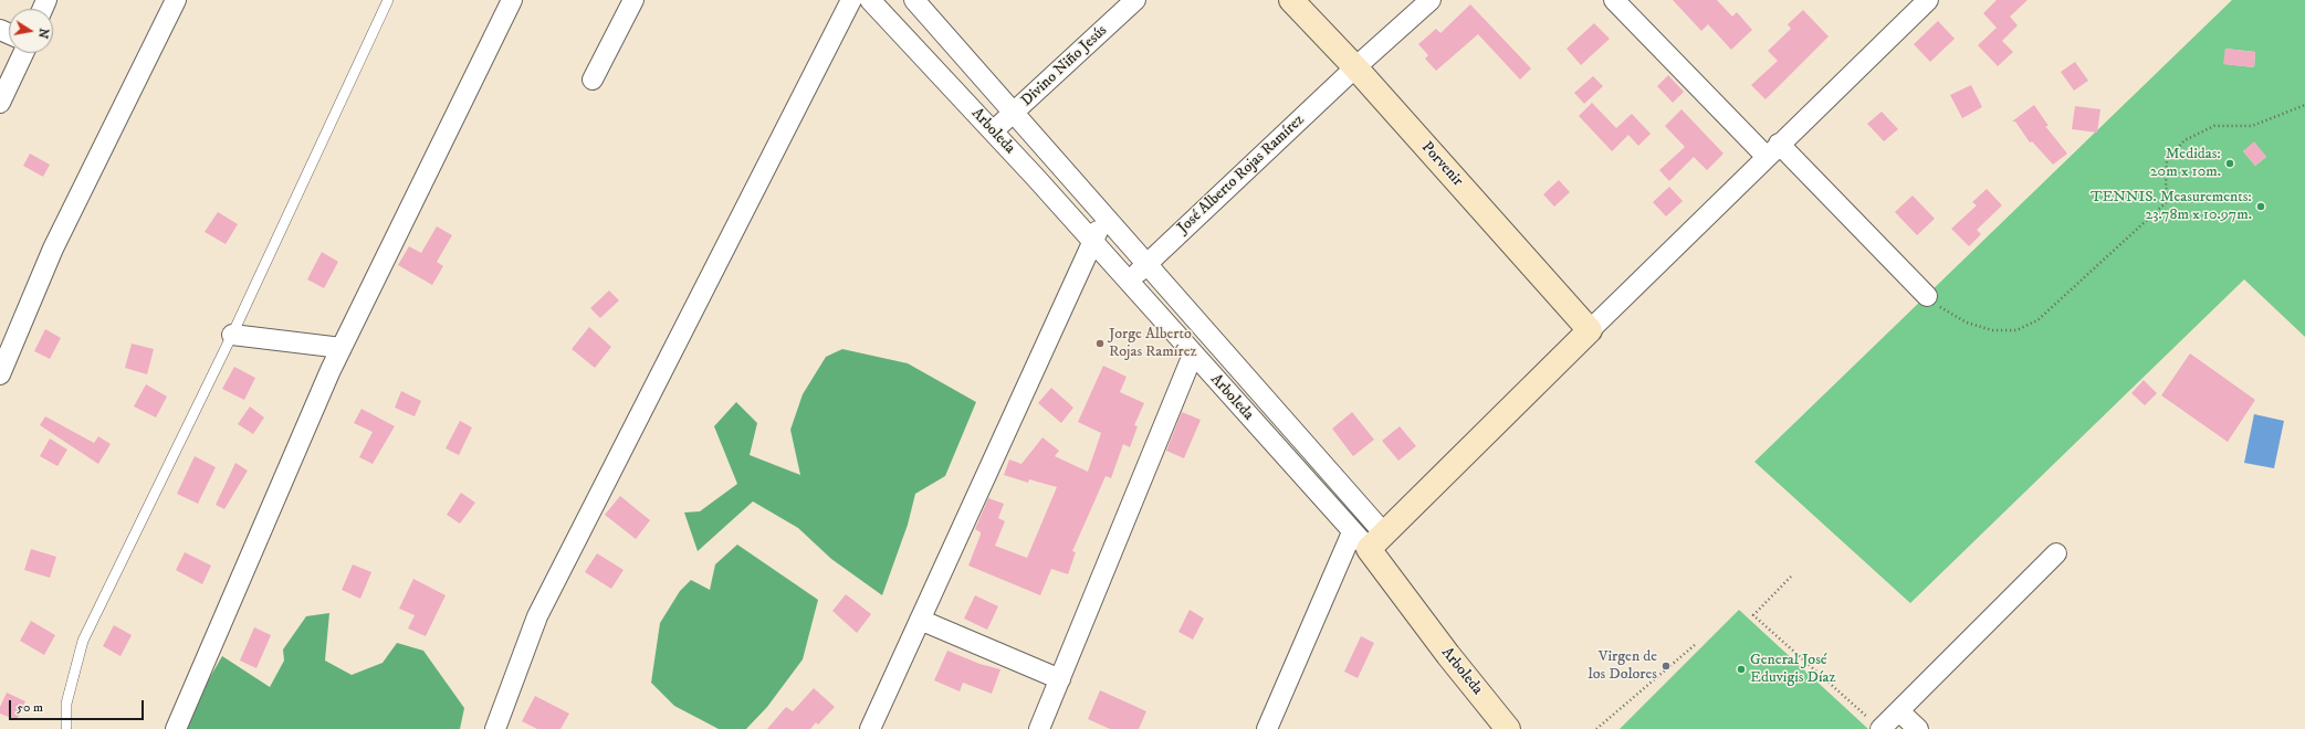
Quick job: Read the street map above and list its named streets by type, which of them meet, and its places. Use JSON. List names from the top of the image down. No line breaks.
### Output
{"streets":{"street":["Divino Niño Jesús","Arboleda","Porvenir","José Alberto Rojas Ramírez"]},"crossings":[["Divino Niño Jesús","Arboleda"],["Arboleda","José Alberto Rojas Ramírez"],["Porvenir","José Alberto Rojas Ramírez"]],"places":["Medidas: 20m x 10m.","TENNIS. Measurements: 23.78m x 10.97m.","Jorge Alberto Rojas Ramírez","Virgen de los Dolores","General José Eduvigis Díaz"],"scale_bar":"50 m","north":"right"}
